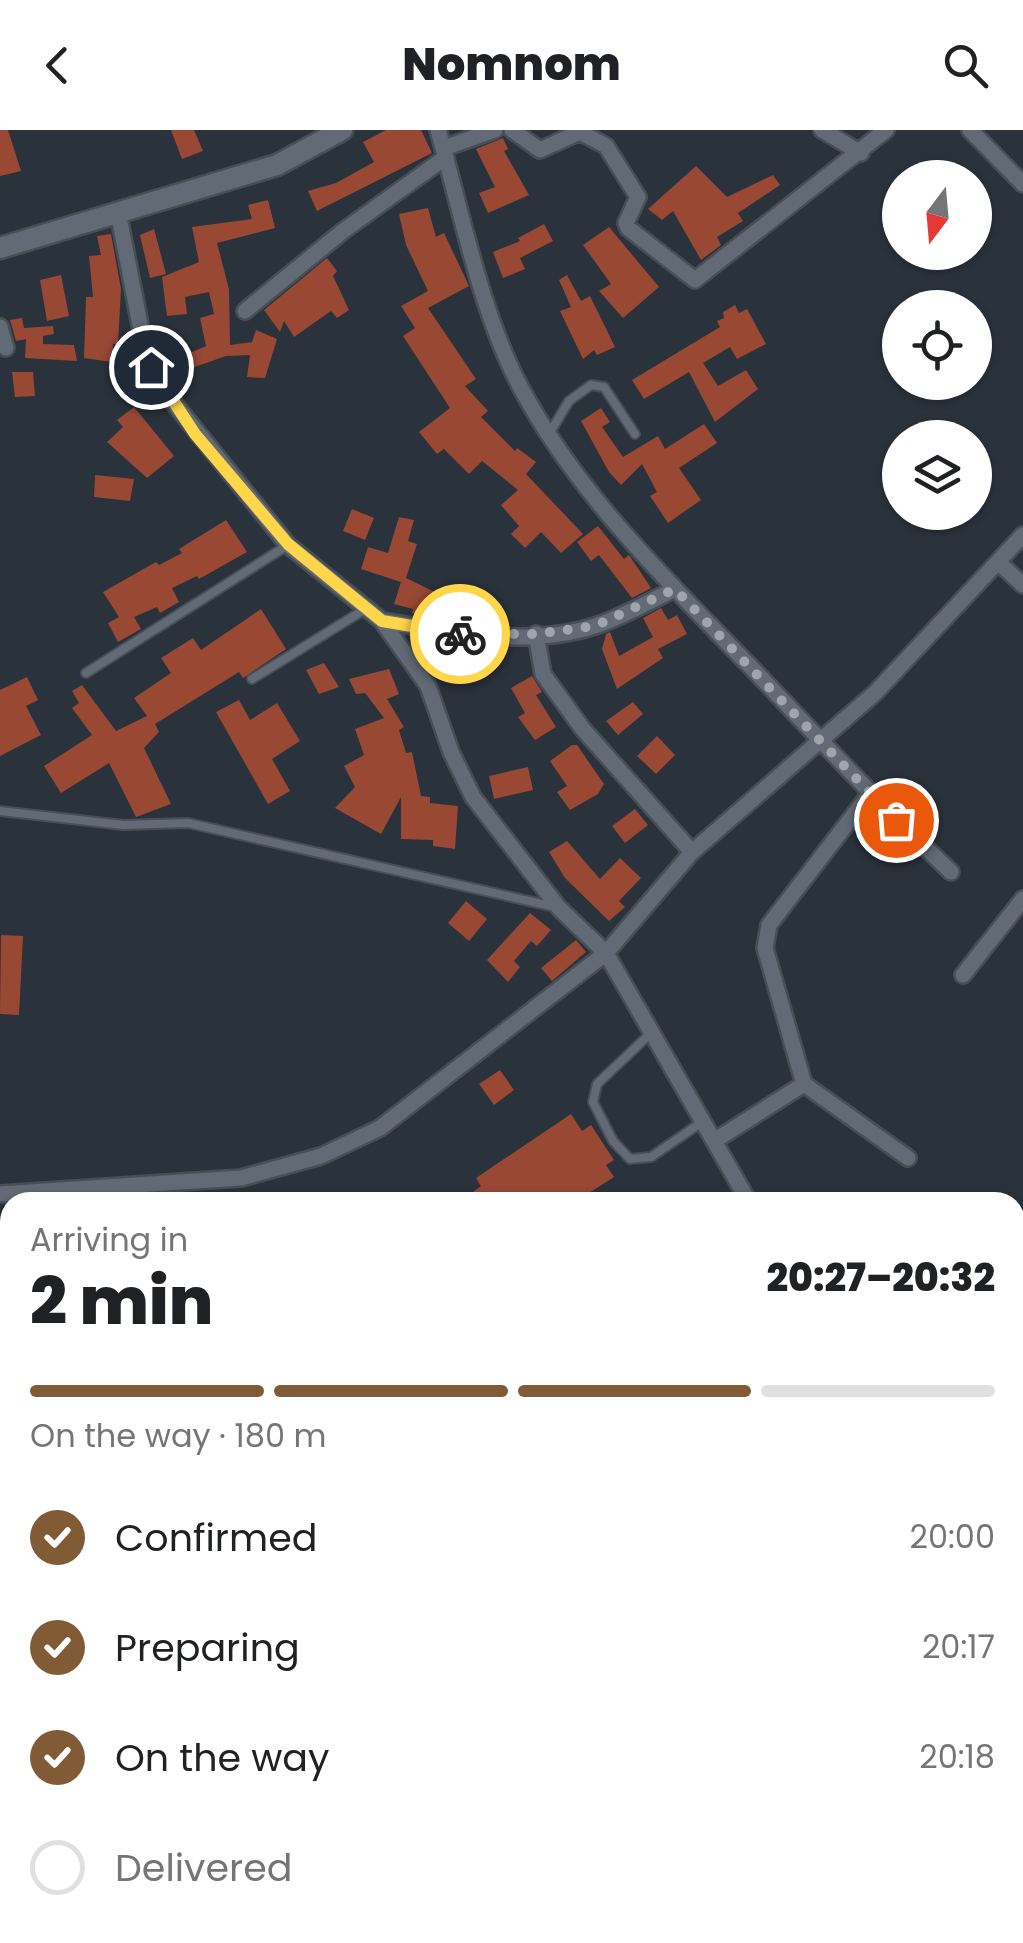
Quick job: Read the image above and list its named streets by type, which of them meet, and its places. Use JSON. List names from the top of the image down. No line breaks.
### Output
{"north":"bottom","page":{"header":"Nomnom","heading":["2 min","Arriving in","20:27–20:32"],"bar":"On the way · 180 m","list":[["Confirmed","20:00"],["Preparing","20:17"],["On the way","20:18"],"Delivered"]}}
